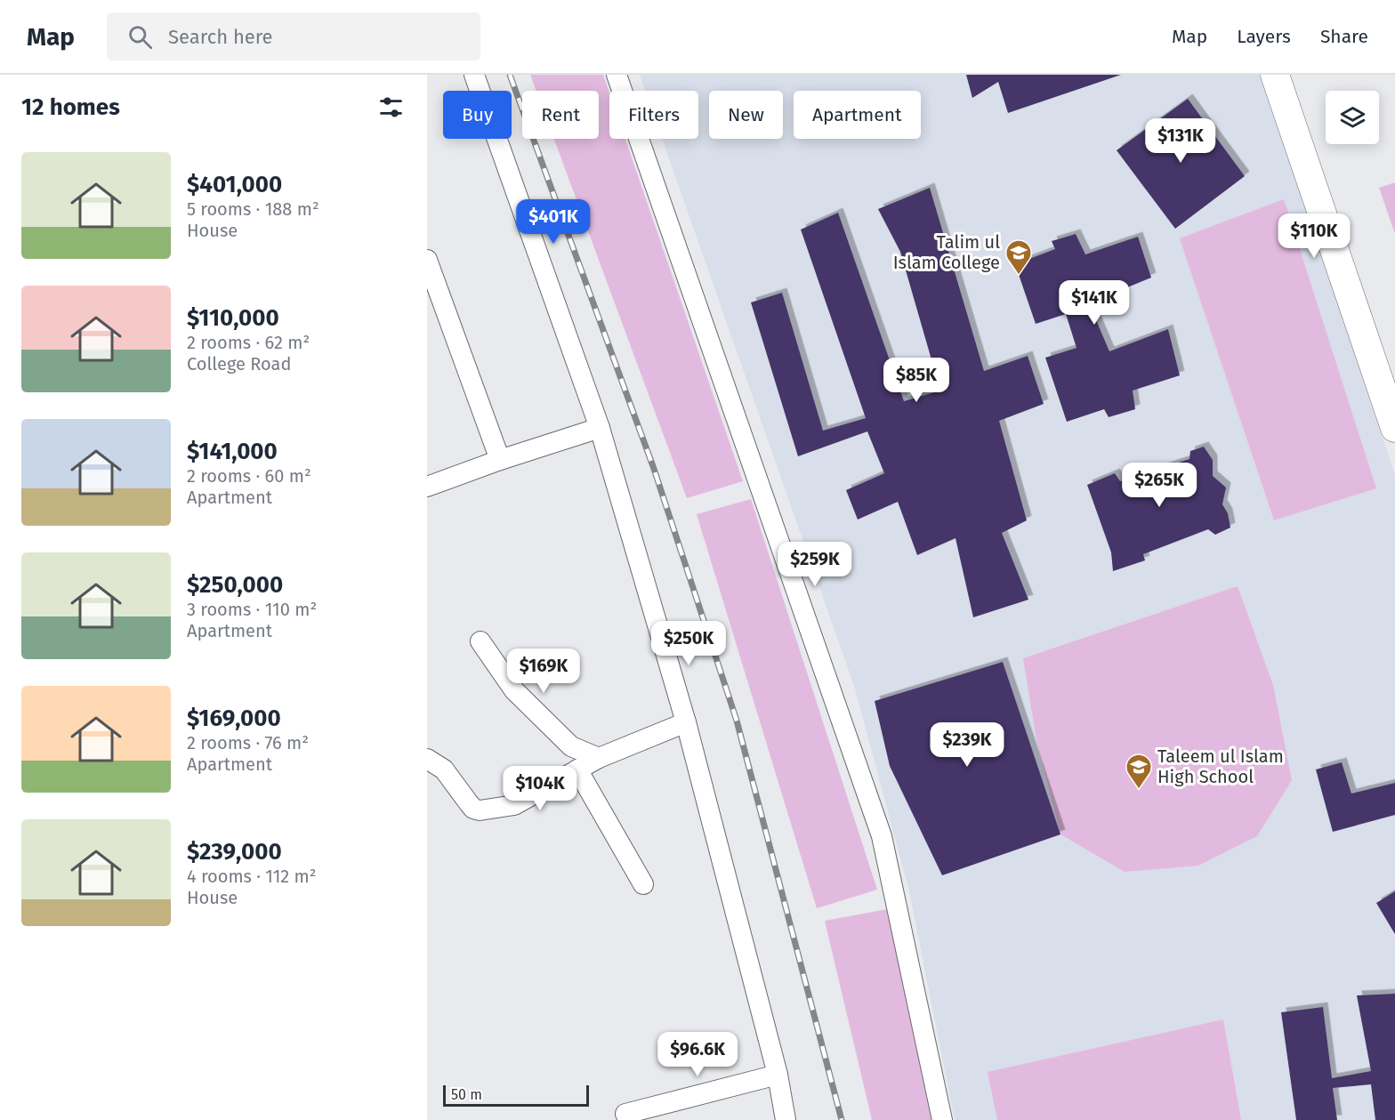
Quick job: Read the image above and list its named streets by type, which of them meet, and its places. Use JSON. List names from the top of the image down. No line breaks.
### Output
{"places":{"school or university":["Talim ul Islam College","Taleem ul Islam High School"]},"scale_bar":"50 m","page":{"header":"Map","search":"Search here","nav":["Map","Layers","Share"],"heading":"12 homes","chip":["Buy","Rent","Filters","New","Apartment"],"price":["$131K","$401K","$110K","$141K","$85K","$265K","$259K","$250K","$169K","$239K","$104K","$96.6K"],"list":[{"name":"$401,000","note":"5 rooms · 188 m² · House"},{"name":"$110,000","note":"2 rooms · 62 m² · College Road"},{"name":"$141,000","note":"2 rooms · 60 m² · Apartment"},{"name":"$250,000","note":"3 rooms · 110 m² · Apartment"},{"name":"$169,000","note":"2 rooms · 76 m² · Apartment"},{"name":"$239,000","note":"4 rooms · 112 m² · House"}],"scale":"50 m"}}
